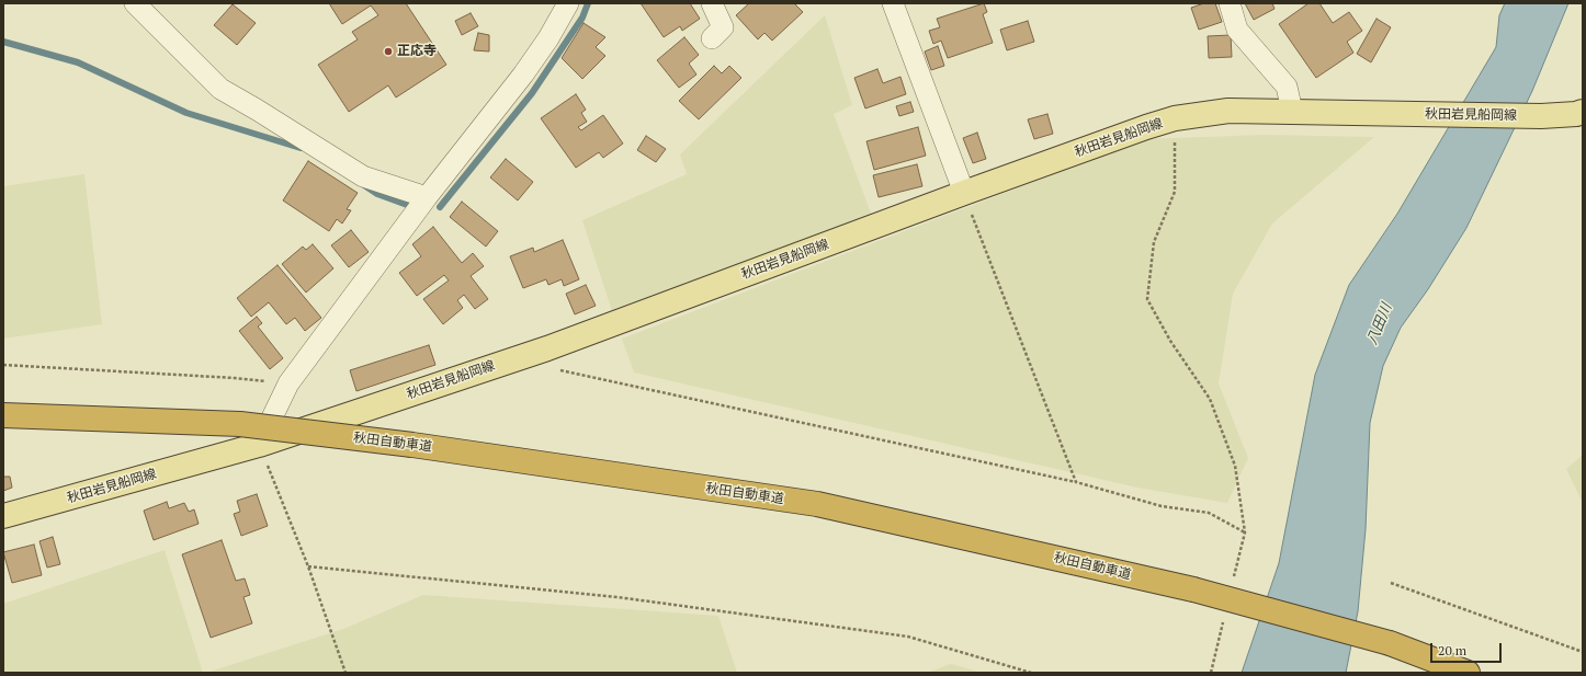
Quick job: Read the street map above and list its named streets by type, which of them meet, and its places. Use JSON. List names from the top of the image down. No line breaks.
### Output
{"streets":{"highway":["秋田自動車道"],"main road":["秋田岩見船岡線"]},"water":["八田川"],"places":["正応寺"],"scale_bar":"20 m"}
